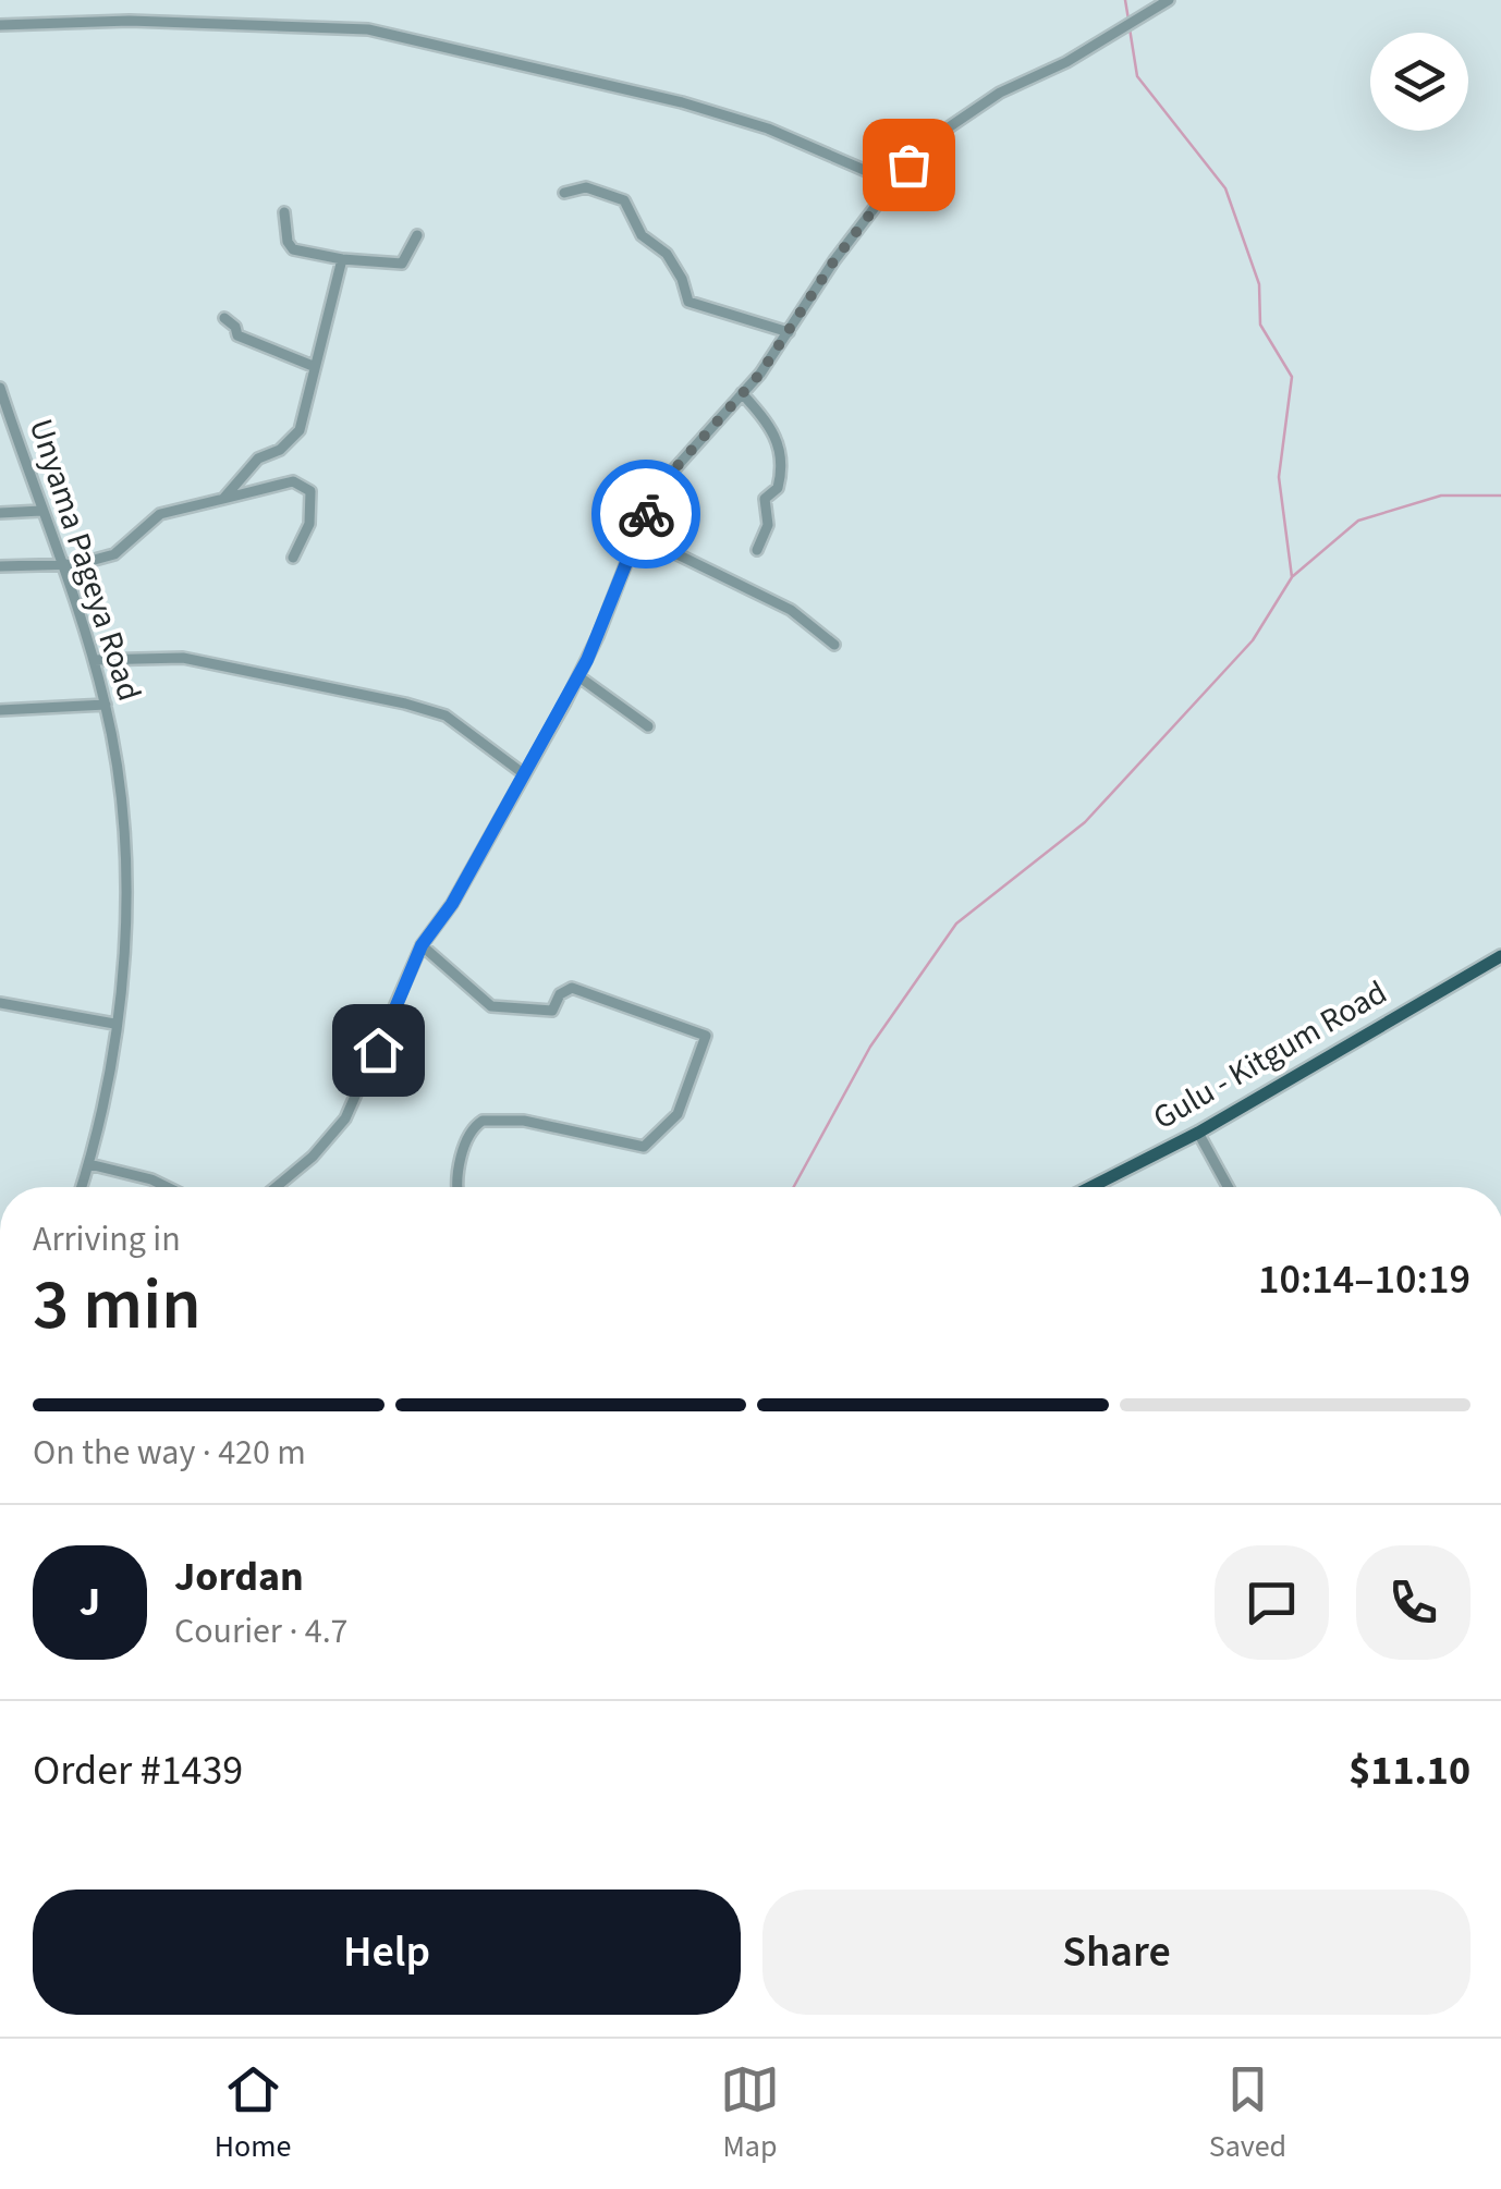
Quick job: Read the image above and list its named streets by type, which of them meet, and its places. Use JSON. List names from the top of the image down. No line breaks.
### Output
{"streets":{"main road":["Gulu - Kitgum Road"],"street":["Unyama Pageya Road"]},"page":{"heading":["3 min","Arriving in","10:14–10:19"],"panel":["Jordan","Courier · 4.7","Order #1439","$11.10"],"bar":"On the way · 420 m","round":"J","buttons":["Help","Share"],"tabs":["Home","Map","Saved"]}}
